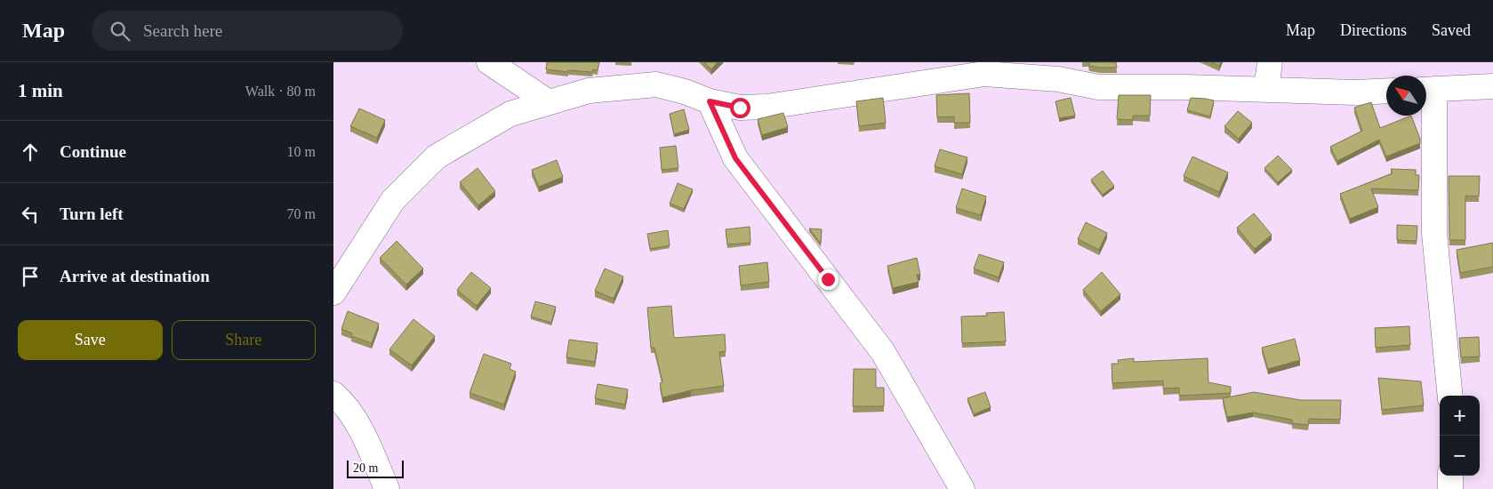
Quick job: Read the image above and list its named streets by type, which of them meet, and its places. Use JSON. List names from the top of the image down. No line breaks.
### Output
{"scale_bar":"20 m","north":"top left","page":{"header":"Map","search":"Search here","nav":["Map","Directions","Saved"],"heading":["1 min","Walk · 80 m"],"list":[["Continue","10 m"],["Turn left","70 m"],"Arrive at destination"],"buttons":["Save","Share"],"map_buttons":["+","−"],"scale":"20 m"}}
